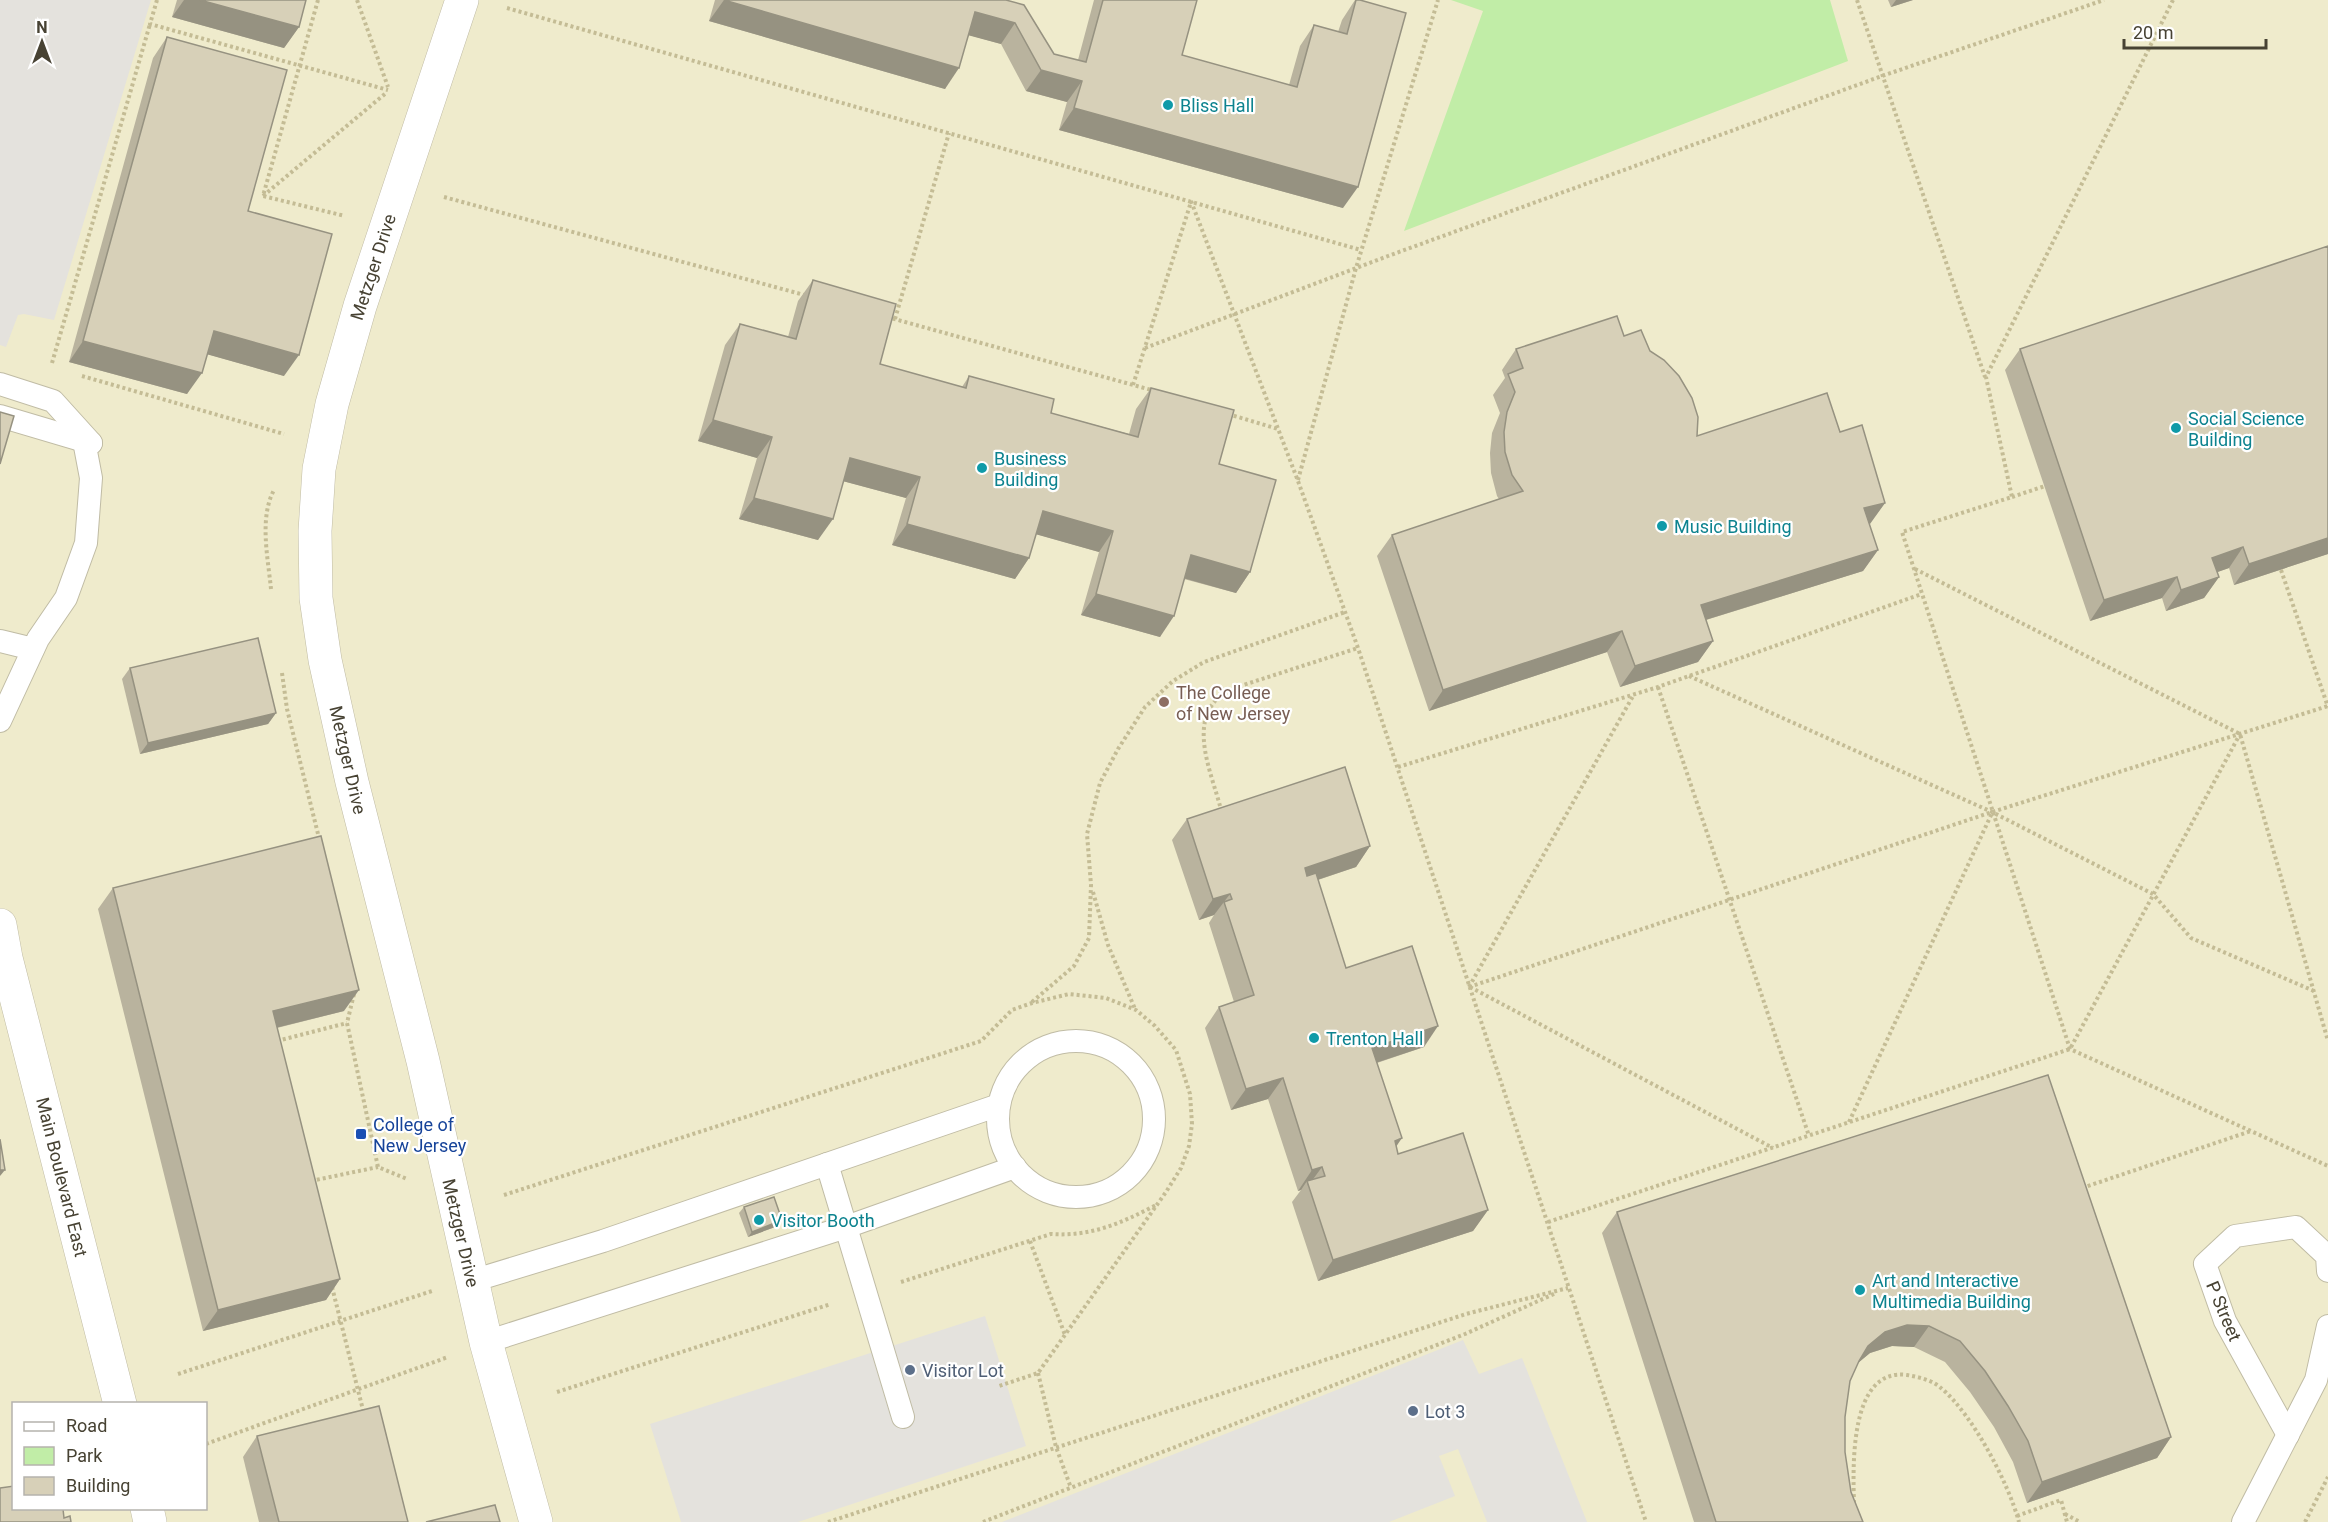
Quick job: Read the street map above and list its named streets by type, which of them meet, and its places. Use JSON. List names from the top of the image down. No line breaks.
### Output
{"streets":{"street":["Metzger Drive","Main Boulevard East"],"lane":["P Street"]},"places":{"other":["Bliss Hall","Social Science Building","Business Building","Music Building","The College of New Jersey","Trenton Hall","Visitor Booth","Art and Interactive Multimedia Building","Visitor Lot","Lot 3"],"transit":["College of New Jersey"]},"legend":["Road","Park","Building"],"scale_bar":"20 m","north":"top"}
